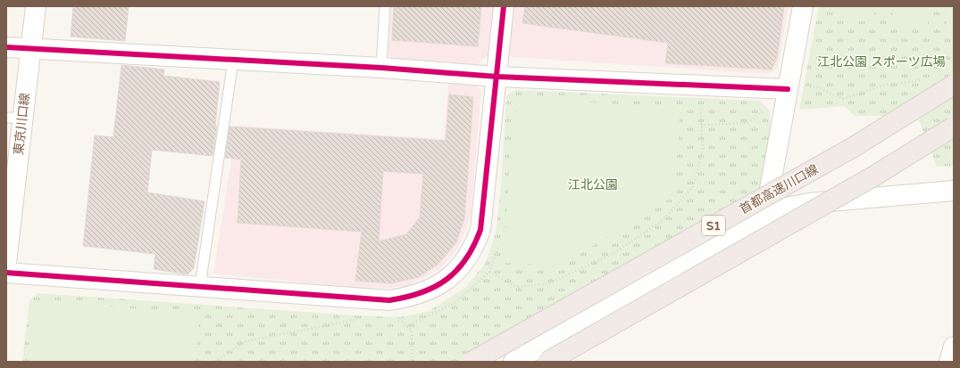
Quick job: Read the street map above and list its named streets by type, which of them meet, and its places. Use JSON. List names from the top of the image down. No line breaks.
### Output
{"streets":{"highway":["首都高速川口線","S1"],"street":["東京川口線"]},"parks":["江北公園 スポーツ広場","江北公園"]}
